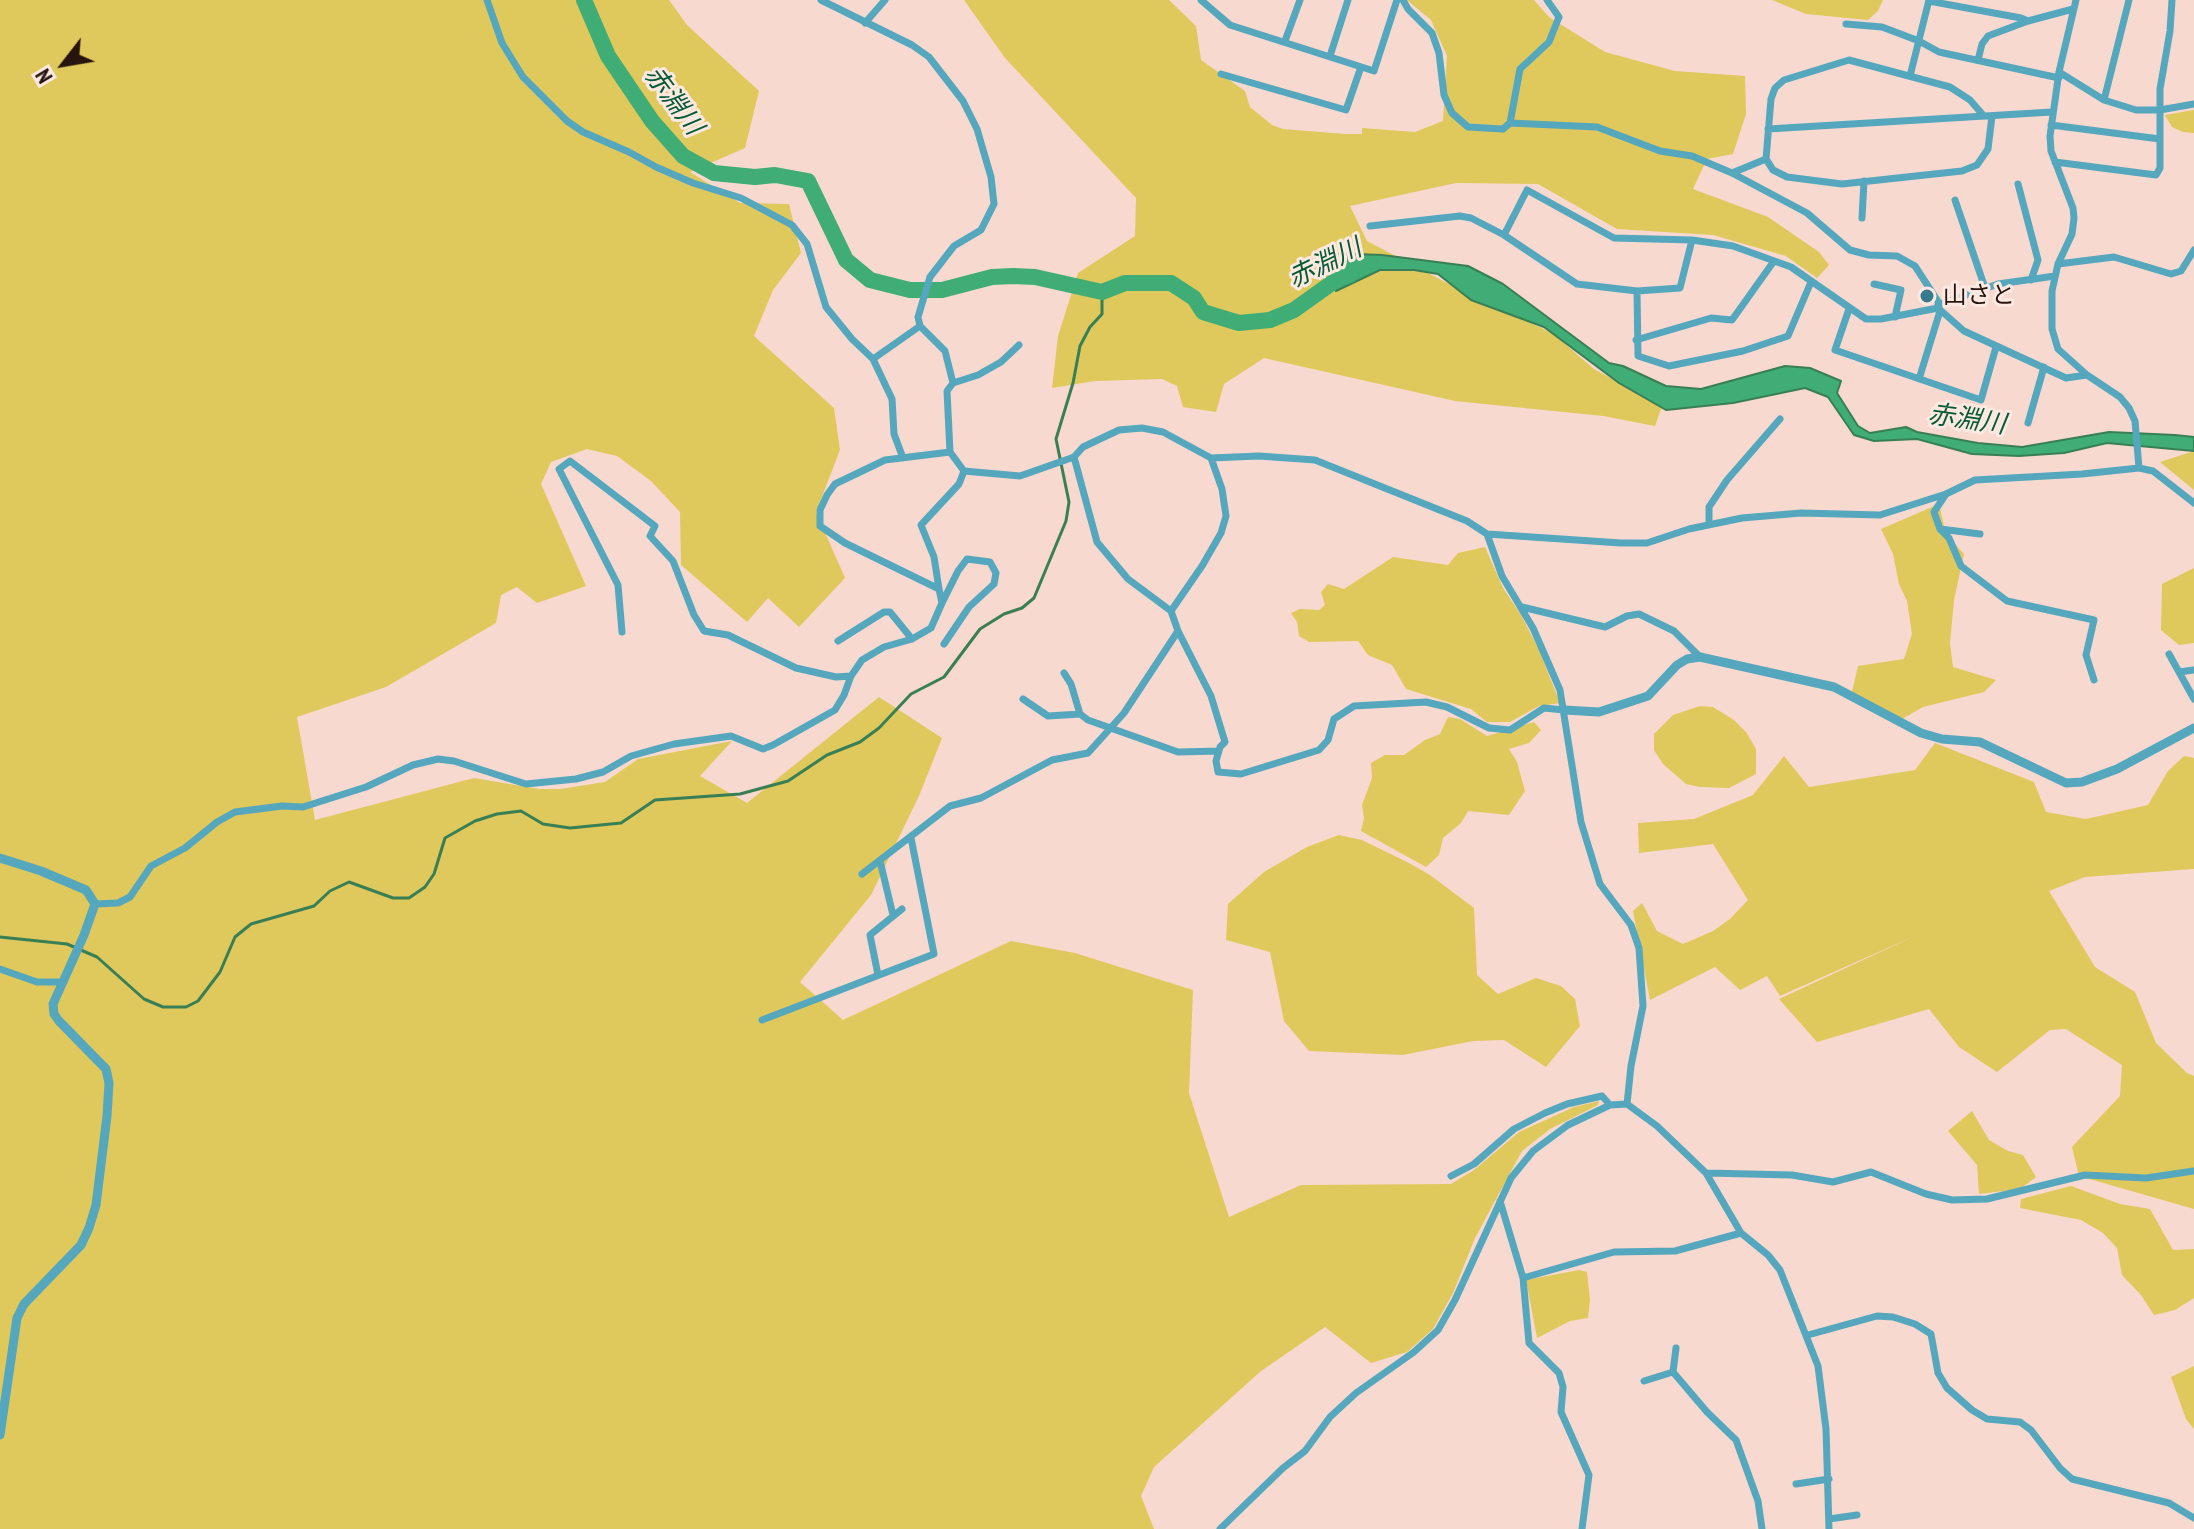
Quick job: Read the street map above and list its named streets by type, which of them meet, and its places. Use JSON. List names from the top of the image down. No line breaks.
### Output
{"water":["赤淵川"],"places":["山さと"],"north":"bottom left"}
